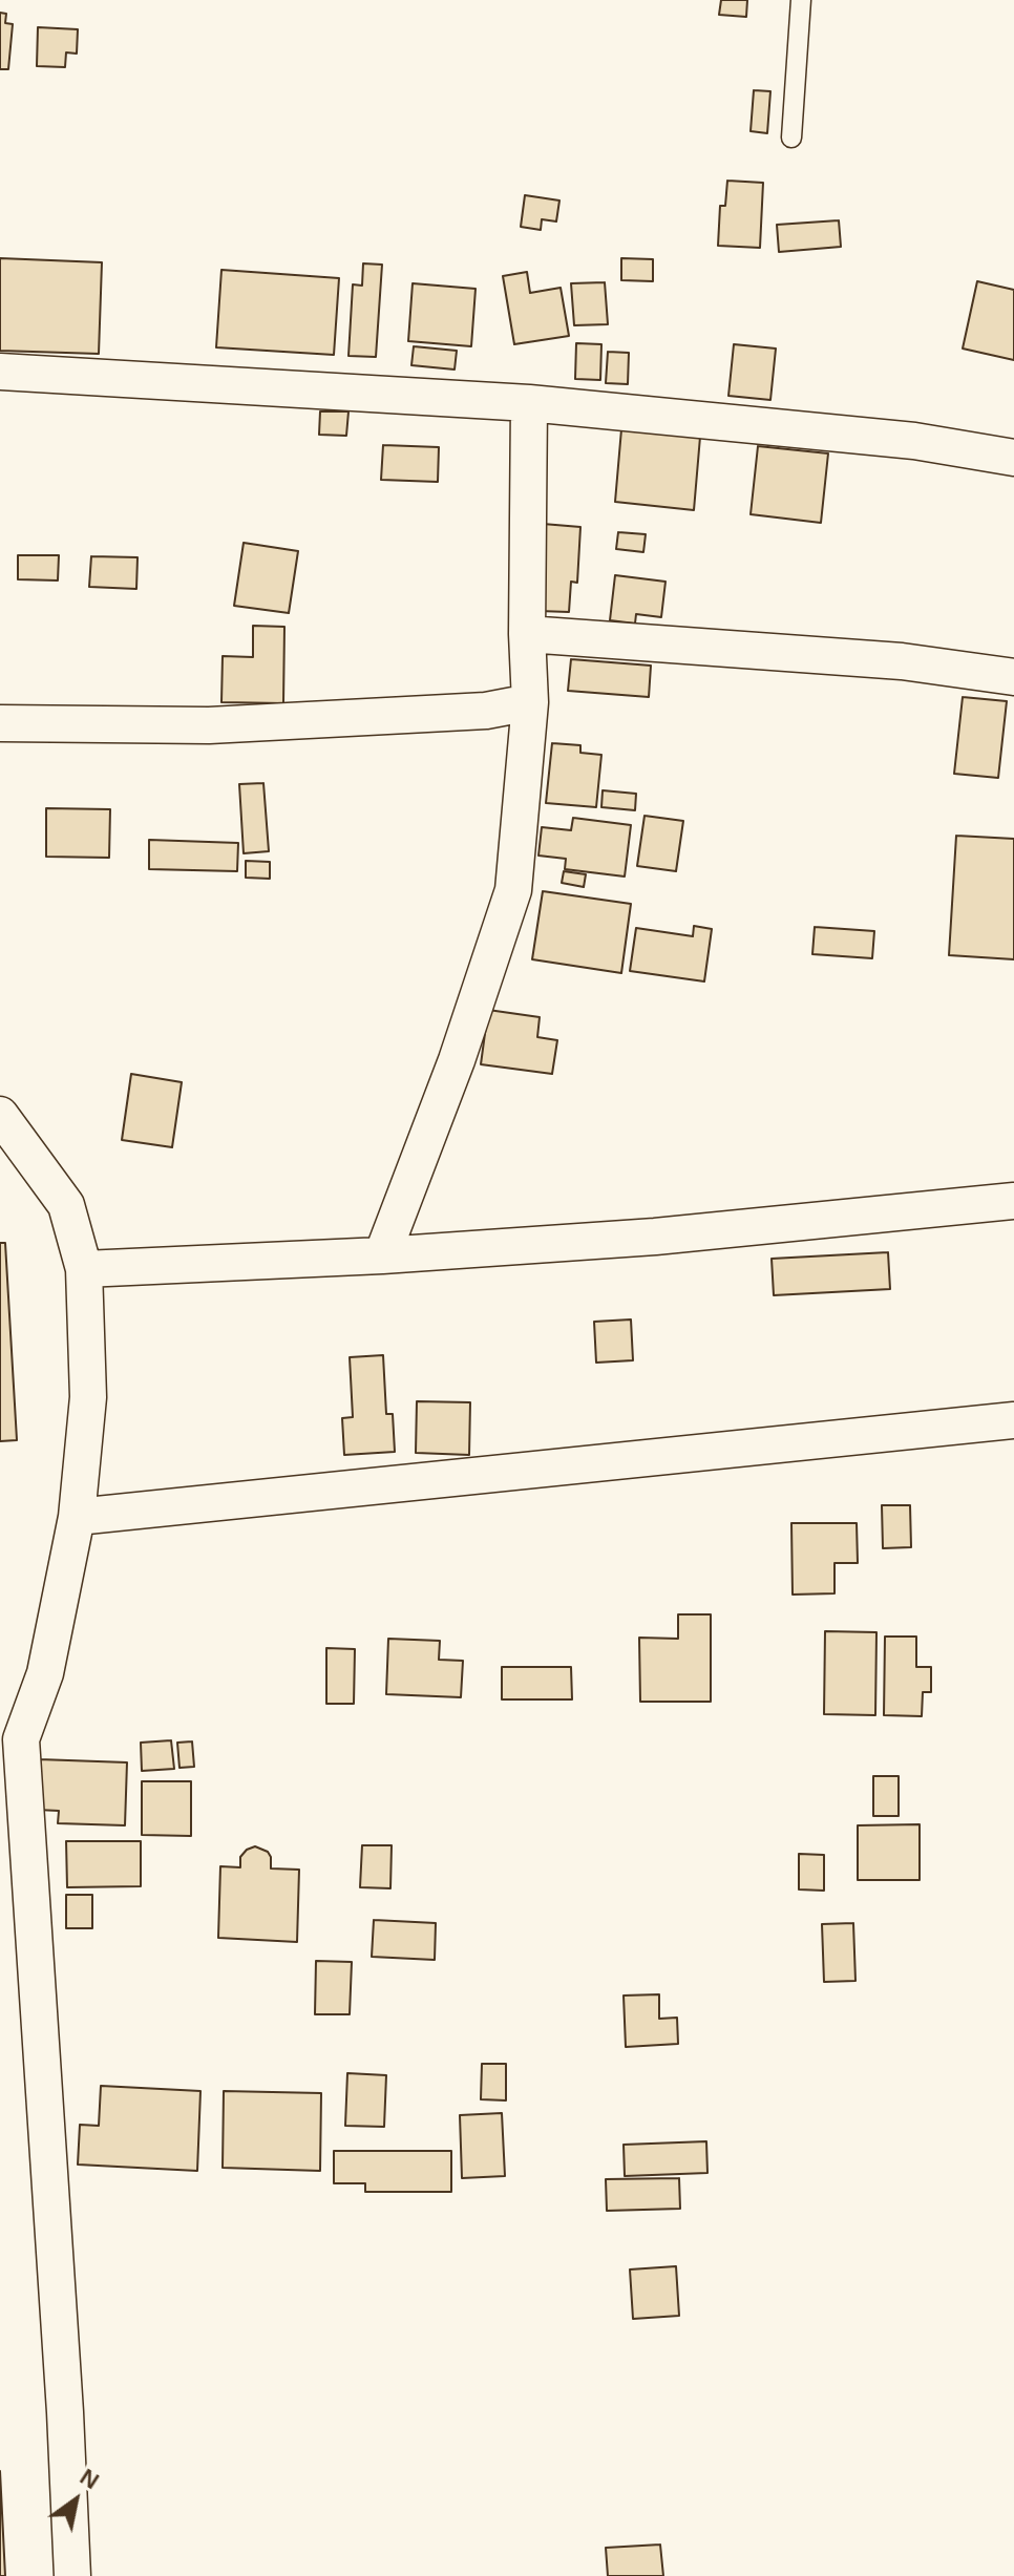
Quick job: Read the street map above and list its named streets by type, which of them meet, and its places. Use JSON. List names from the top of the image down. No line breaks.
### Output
{"north":"top right"}
